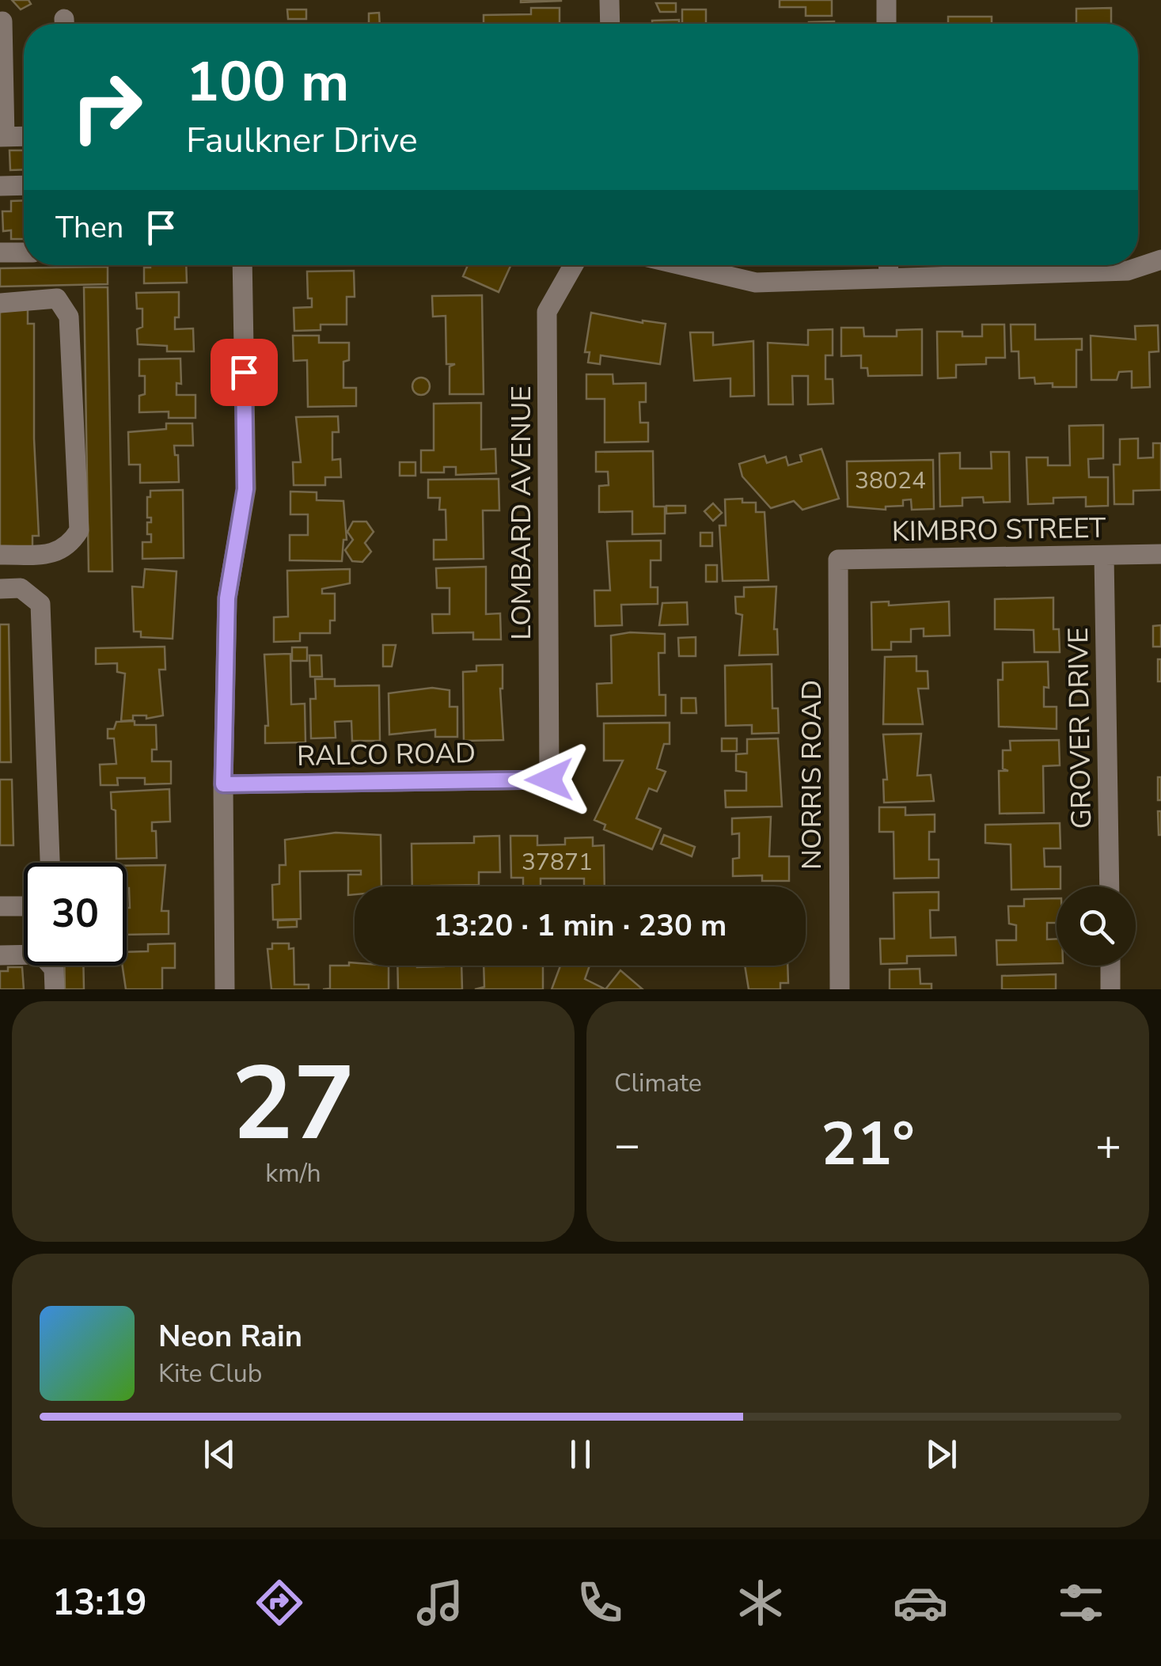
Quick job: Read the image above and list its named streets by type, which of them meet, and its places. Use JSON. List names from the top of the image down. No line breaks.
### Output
{"streets":{"street":["LOMBARD AVENUE","KIMBRO STREET","GROVER DRIVE","RALCO ROAD","NORRIS ROAD"]},"crossings":[["LOMBARD AVENUE","RALCO ROAD"],["KIMBRO STREET","GROVER DRIVE"],["KIMBRO STREET","NORRIS ROAD"]],"house_numbers":["38024","37871"],"page":{"turn":["100 m","Faulkner Drive"],"then":"Then","limit":"30","trip":"13:20 · 1 min · 230 m","tile":[["27","km/h"],"Climate"],"heat":["−","21°","+"],"song":["Neon Rain","Kite Club"],"tabs":"13:19"}}
